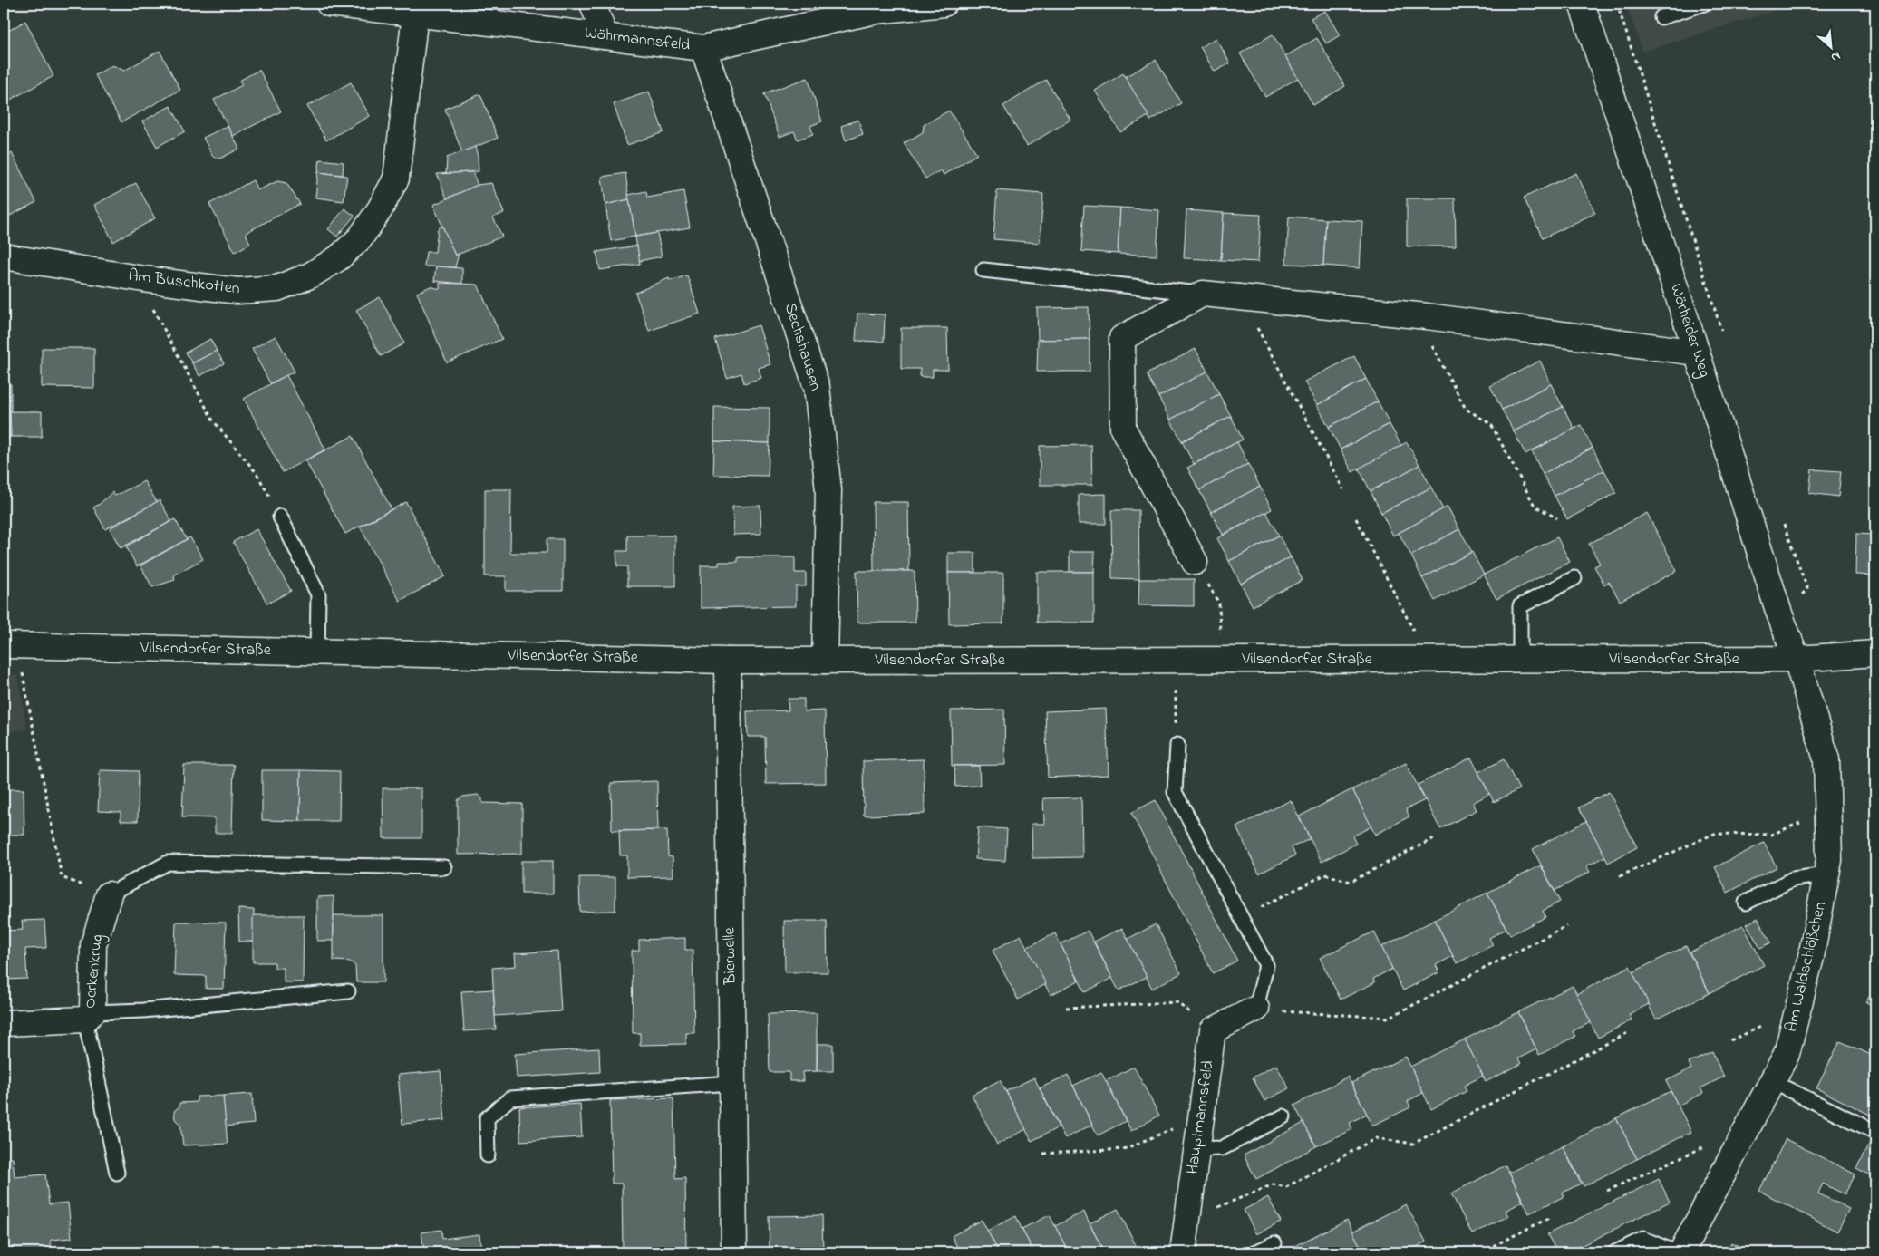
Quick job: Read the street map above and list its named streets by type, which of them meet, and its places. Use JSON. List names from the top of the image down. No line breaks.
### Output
{"streets":{"street":["Wöhrmannsfeld","Am Buschkotten","Wörheider Weg","Sechshausen","Vilsendorfer Straße","Bierwelle","Am Waldschlößchen","Oerkenkrug","Hauptmannsfeld"]},"crossings":[["Wöhrmannsfeld","Am Buschkotten"],["Wöhrmannsfeld","Sechshausen"],["Wörheider Weg","Vilsendorfer Straße"],["Wörheider Weg","Am Waldschlößchen"],["Sechshausen","Vilsendorfer Straße"],["Vilsendorfer Straße","Bierwelle"],["Vilsendorfer Straße","Am Waldschlößchen"]],"north":"bottom right"}
